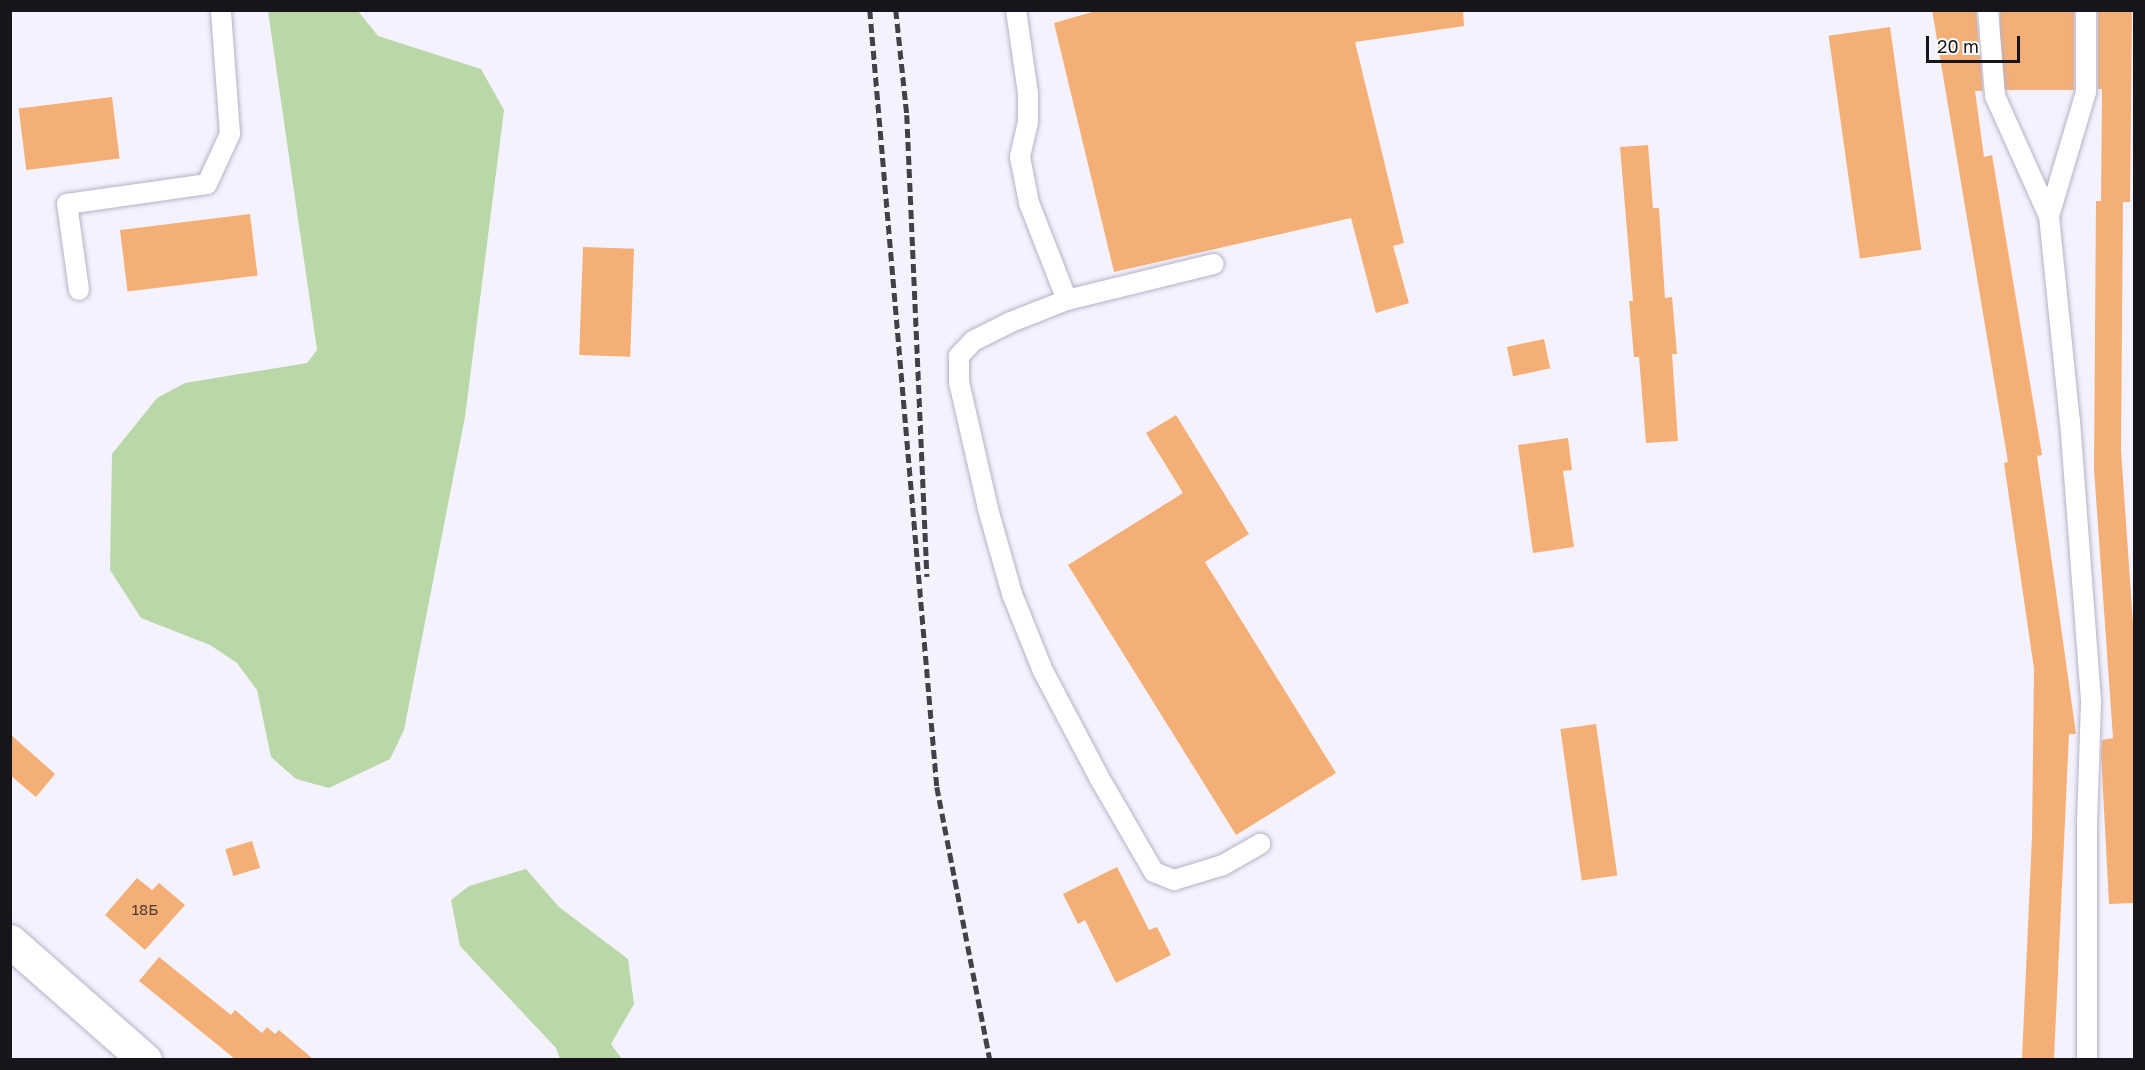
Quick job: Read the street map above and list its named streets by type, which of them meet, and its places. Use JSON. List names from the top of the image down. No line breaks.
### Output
{"house_numbers":["18Б"],"scale_bar":"20 m"}
